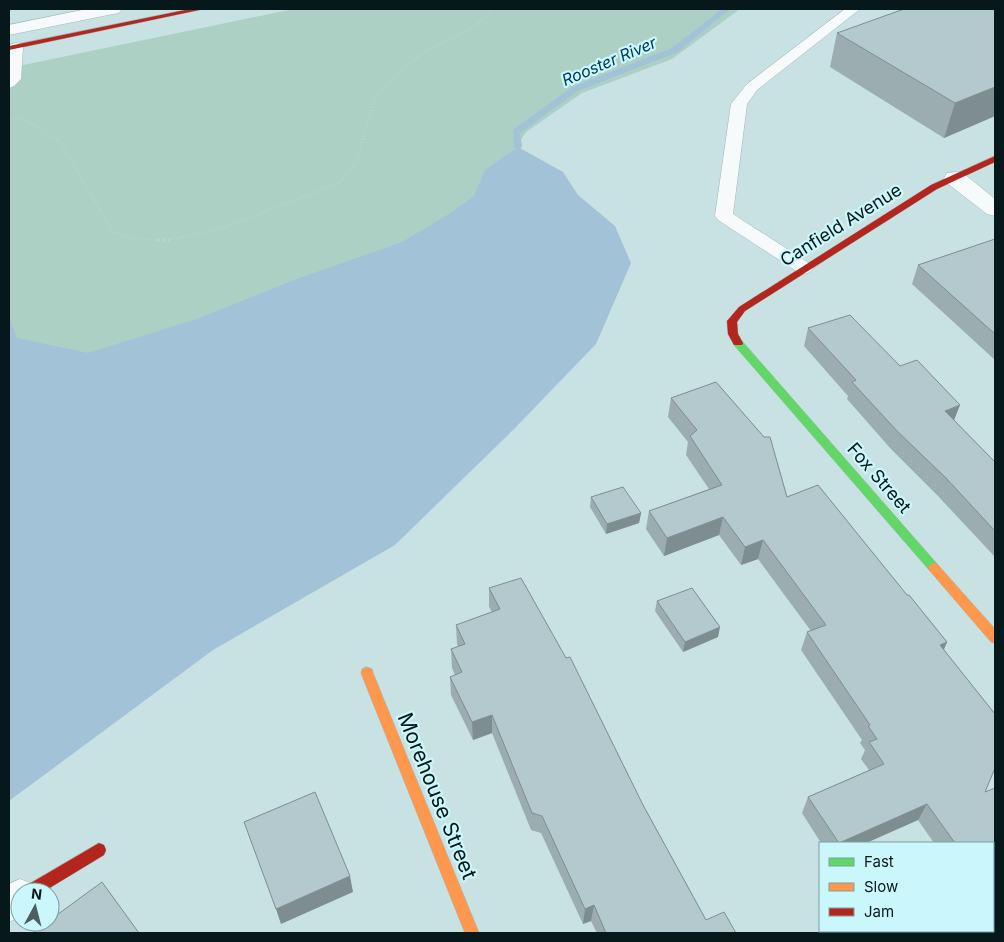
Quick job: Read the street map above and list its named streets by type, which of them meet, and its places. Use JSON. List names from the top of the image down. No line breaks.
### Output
{"streets":{"street":["Canfield Avenue","Fox Street","Morehouse Street"]},"crossings":[["Canfield Avenue","Fox Street"]],"water":["Rooster River"],"legend":["Fast","Slow","Jam"],"north":"top"}
